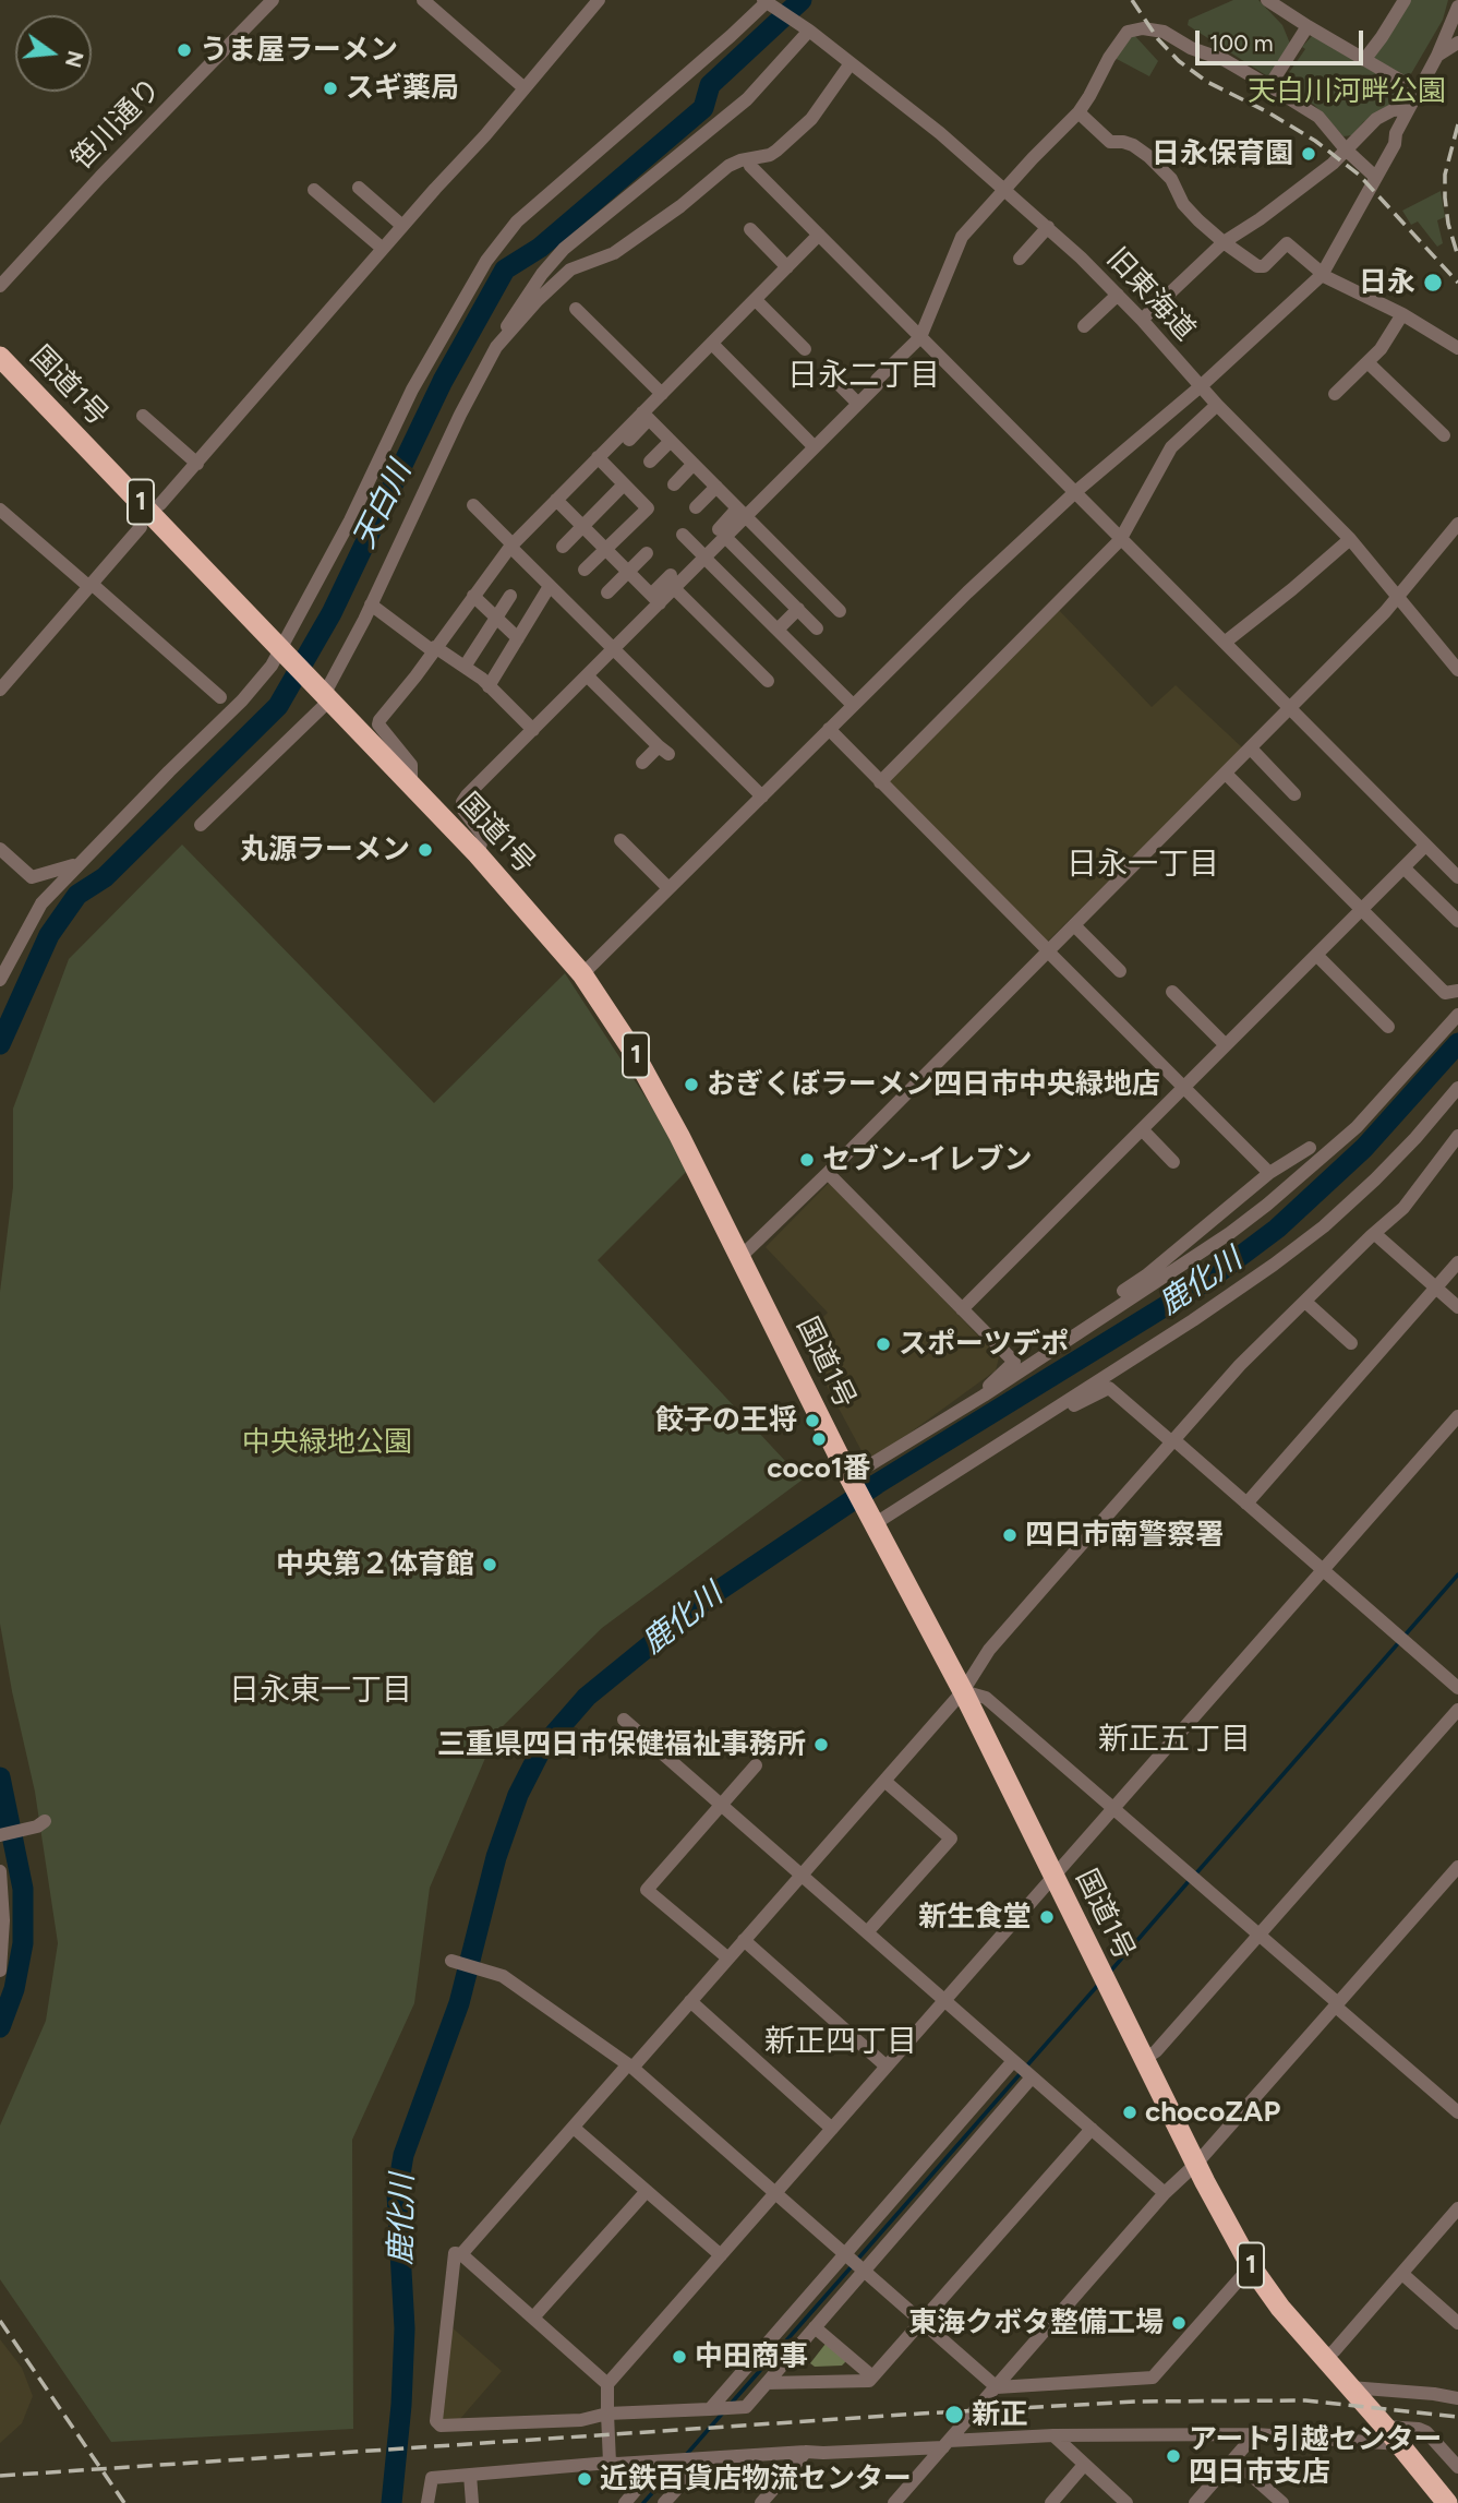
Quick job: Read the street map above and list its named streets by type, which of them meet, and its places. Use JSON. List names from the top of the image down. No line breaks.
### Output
{"streets":{"highway":["国道1号","1"],"street":["笹川通り","旧東海道"]},"districts":["日永二丁目","日永一丁目","日永東一丁目","新正五丁目","新正四丁目"],"water":["天白川","鹿化川"],"parks":["天白川河畔公園","中央緑地公園"],"places":["うま屋ラーメン","スギ薬局","日永保育園","日永","丸源ラーメン","おぎくぼラーメン四日市中央緑地店","セブン-イレブン","スポーツデポ","餃子の王将","coco1番","四日市南警察署","中央第２体育館","三重県四日市保健福祉事務所","新生食堂","chocoZAP","東海クボタ整備工場","中田商事","新正","アート引越センター 四日市支店","近鉄百貨店物流センター"],"scale_bar":"100 m","north":"right"}
